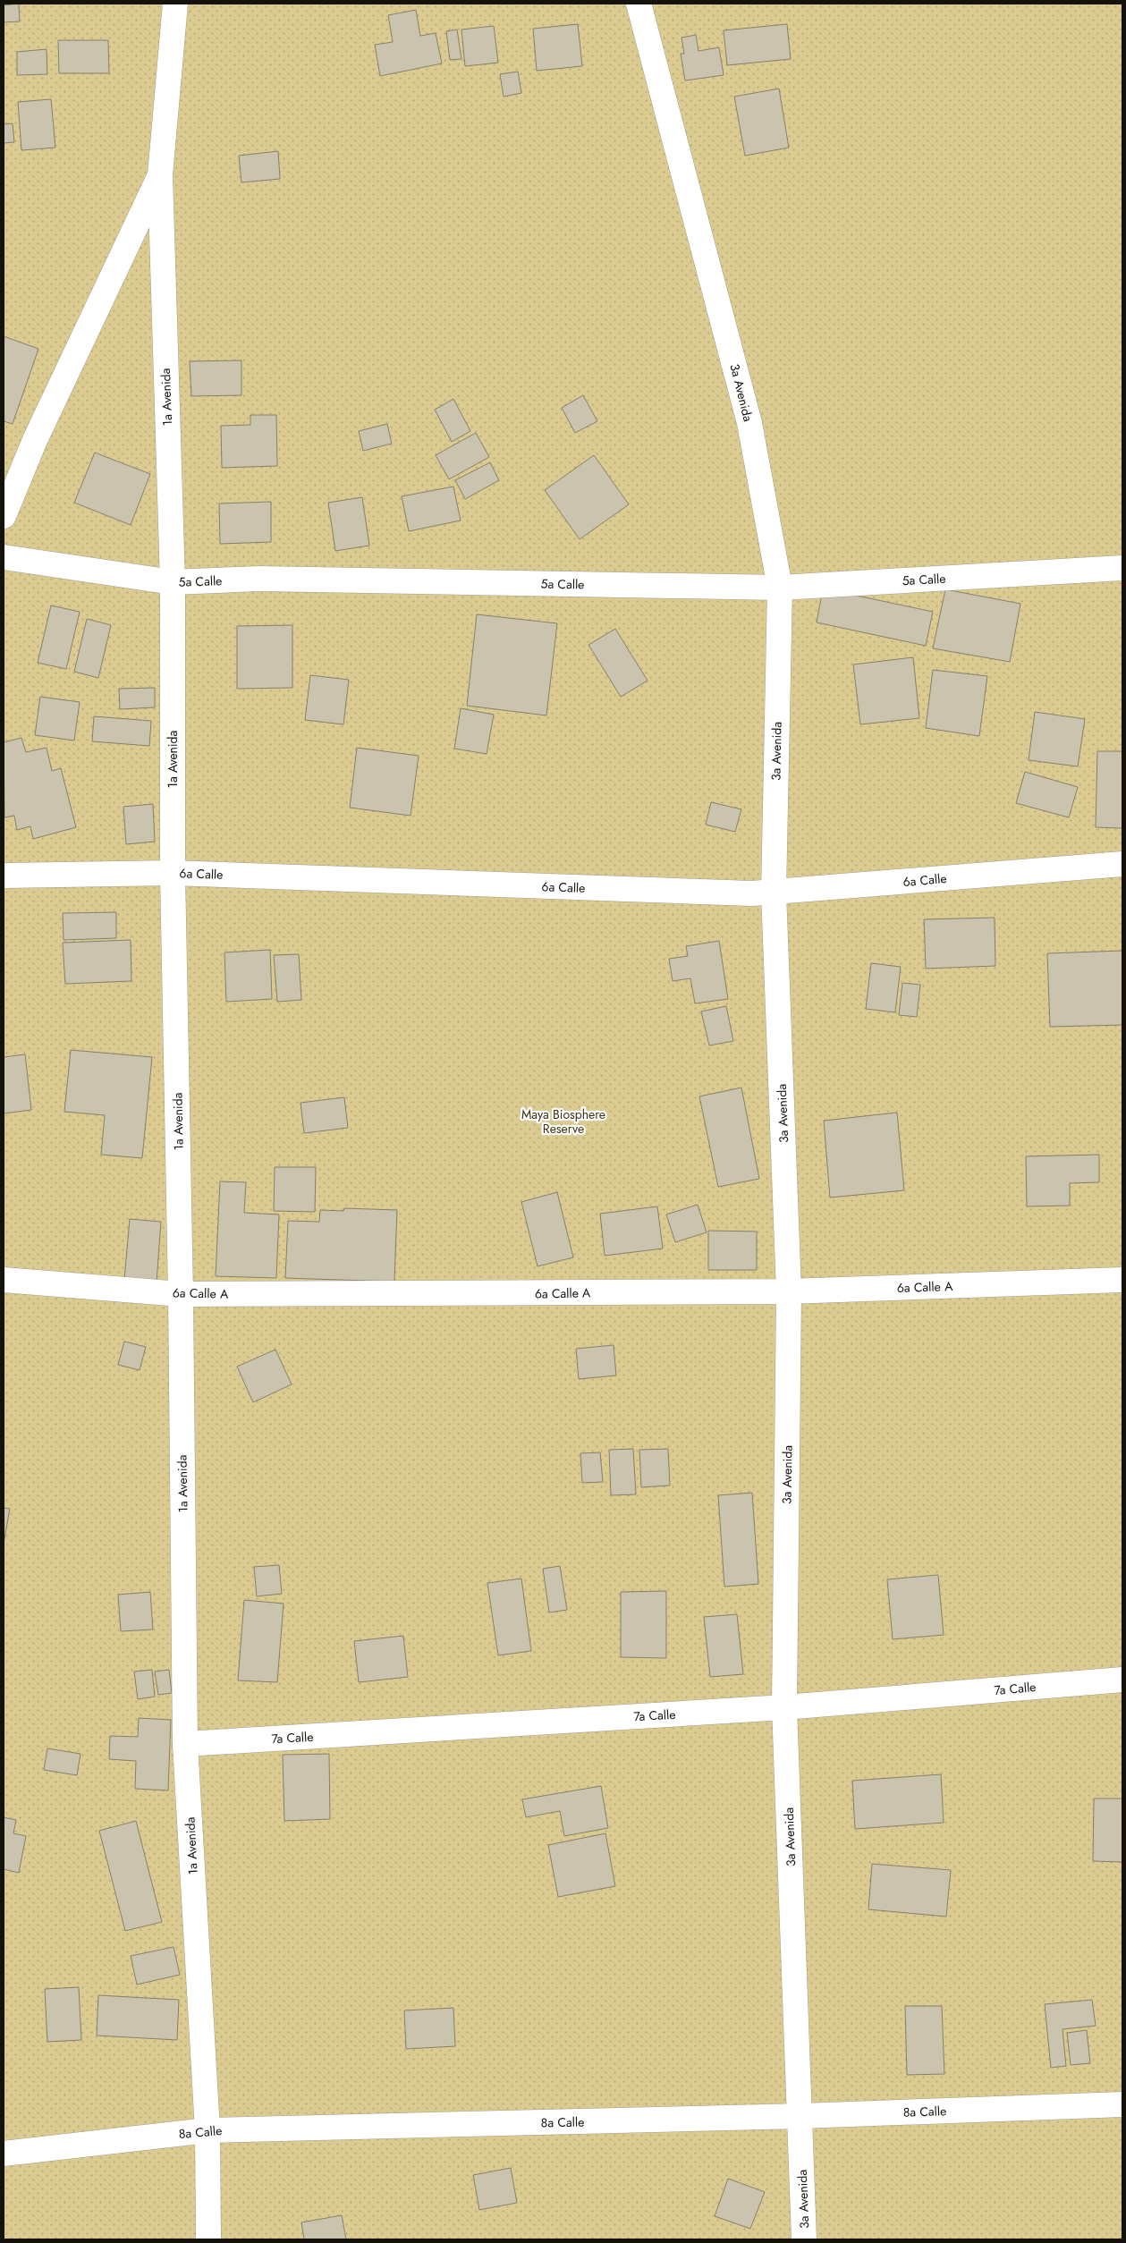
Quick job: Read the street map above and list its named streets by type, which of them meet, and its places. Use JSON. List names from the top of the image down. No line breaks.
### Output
{"streets":{"street":["3a Avenida","1a Avenida","5a Calle","6a Calle","6a Calle A","7a Calle","8a Calle"]},"crossings":[["3a Avenida","5a Calle"],["3a Avenida","6a Calle"],["3a Avenida","6a Calle A"],["3a Avenida","7a Calle"],["3a Avenida","8a Calle"],["1a Avenida","5a Calle"],["1a Avenida","6a Calle"],["1a Avenida","6a Calle A"],["1a Avenida","7a Calle"],["1a Avenida","8a Calle"]],"parks":["Maya Biosphere Reserve"]}
